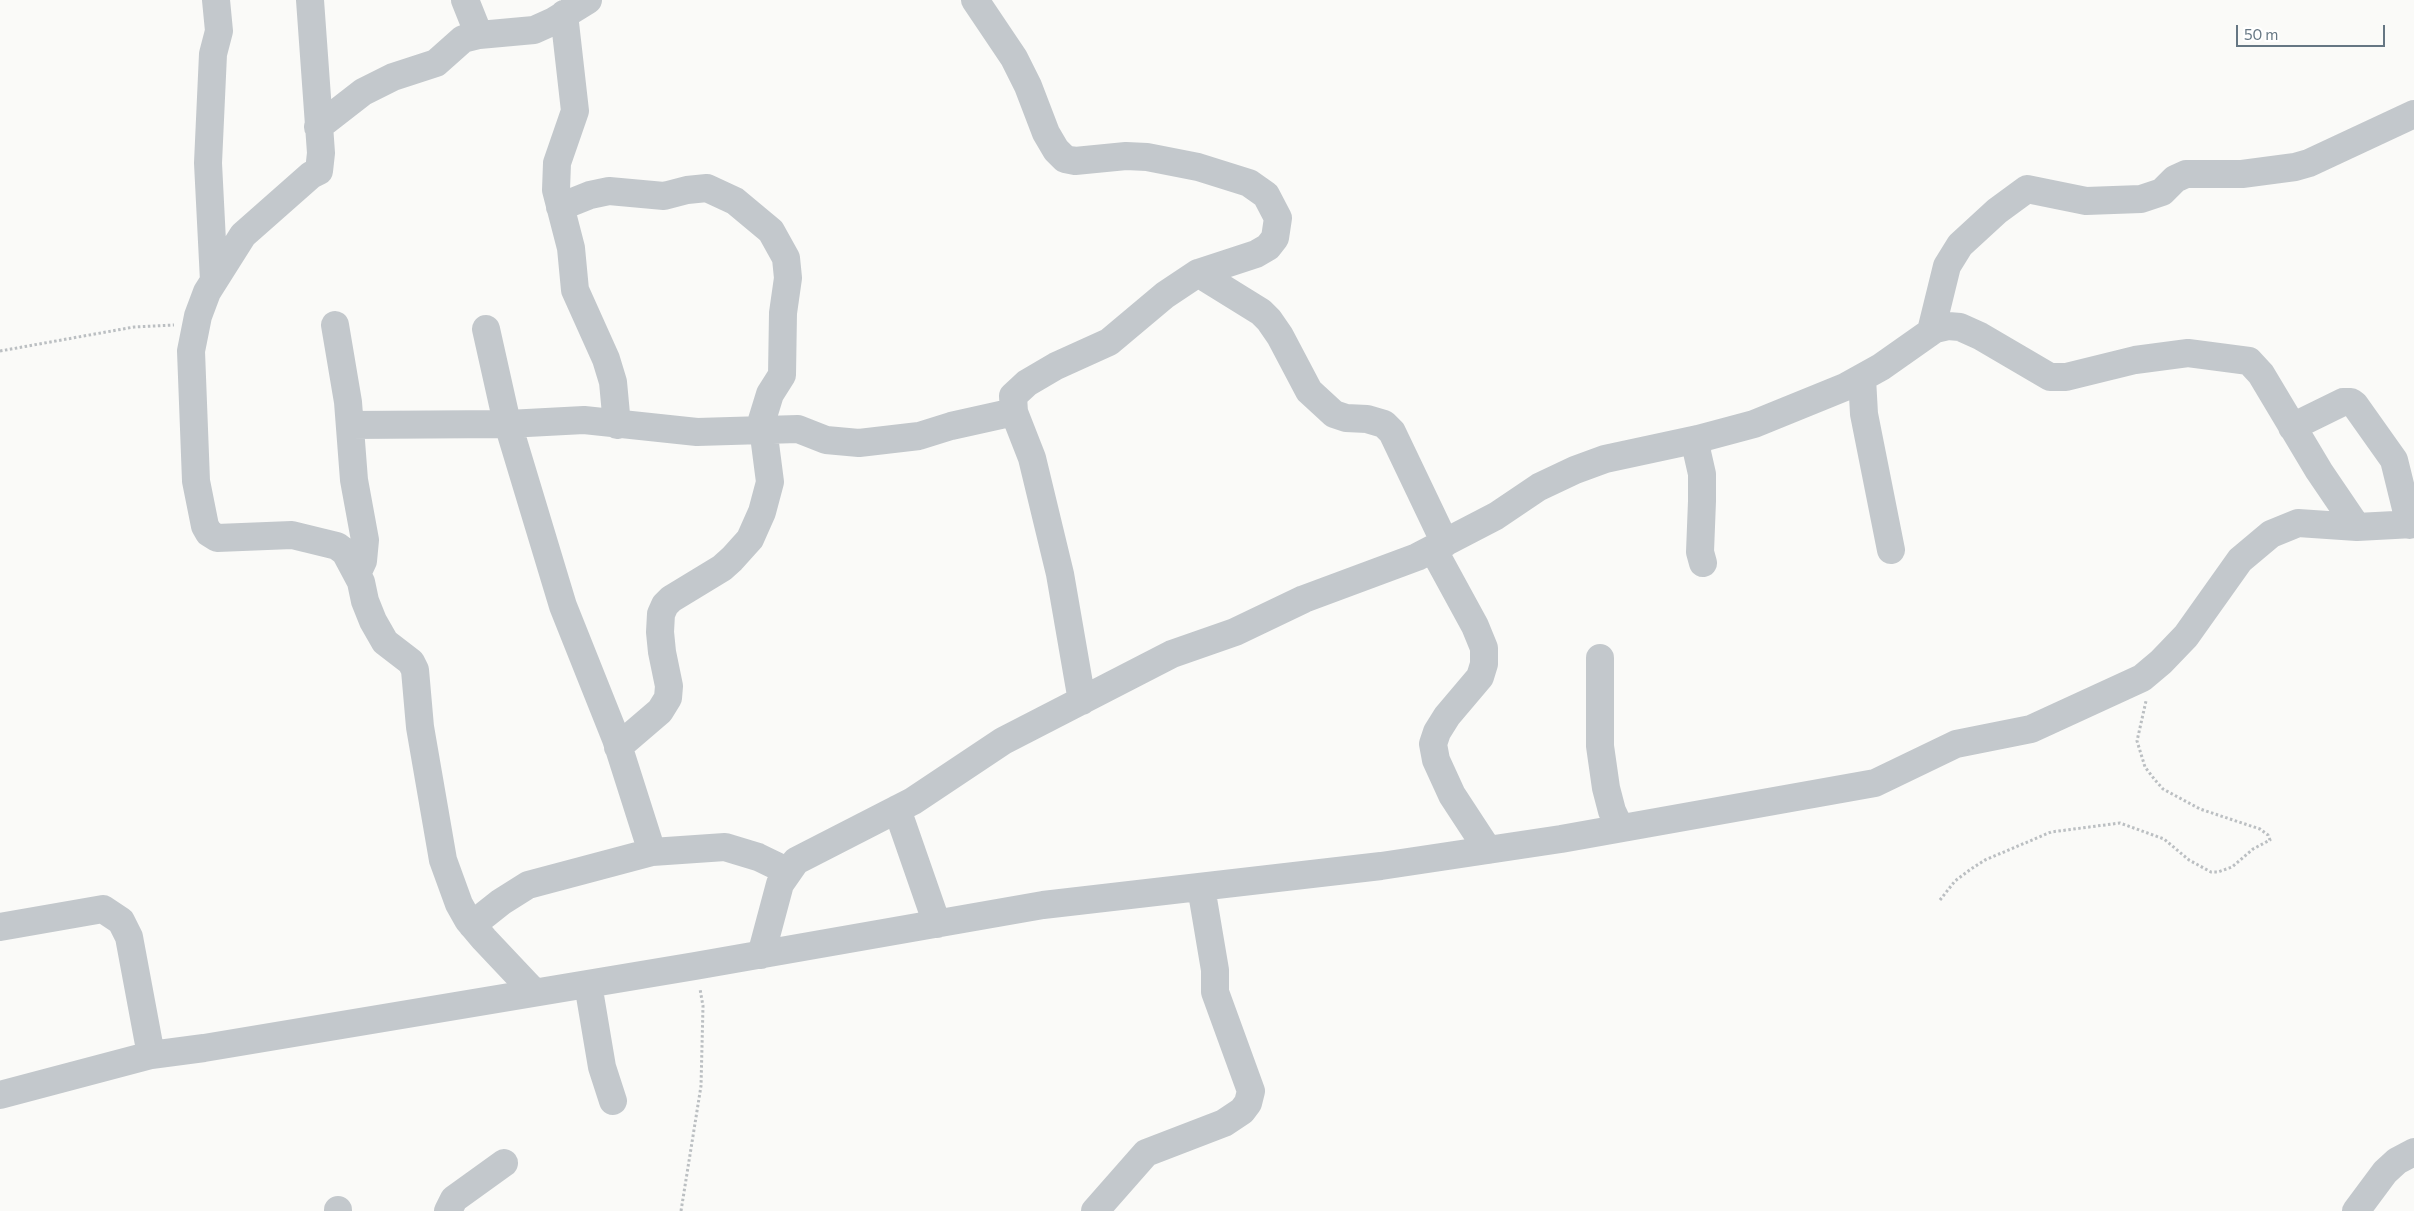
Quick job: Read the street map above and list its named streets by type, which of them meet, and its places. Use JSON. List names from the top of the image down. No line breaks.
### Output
{"scale_bar":"50 m"}
